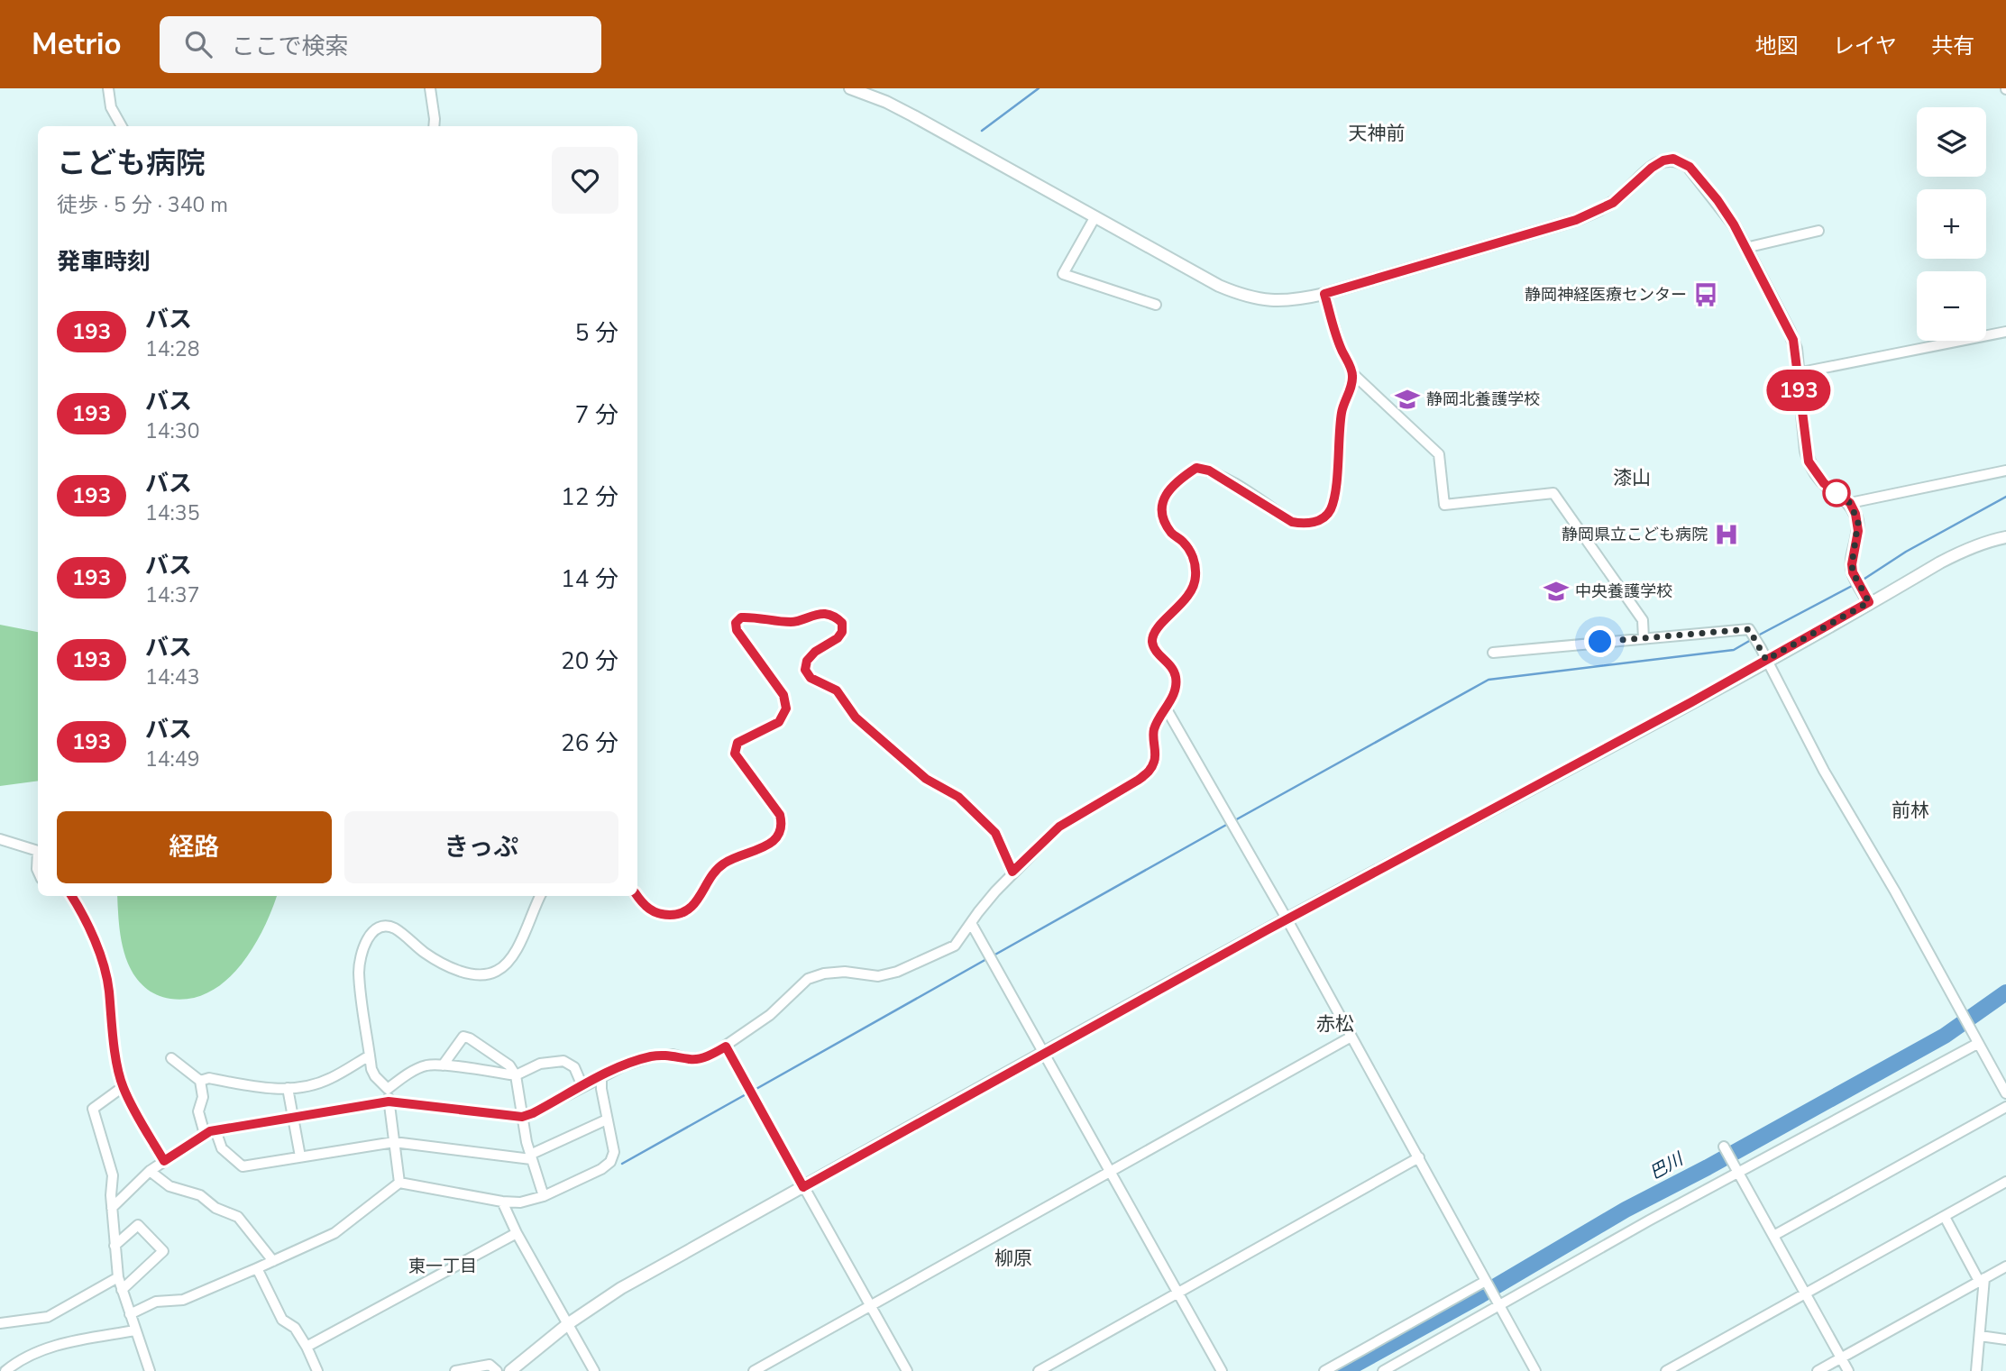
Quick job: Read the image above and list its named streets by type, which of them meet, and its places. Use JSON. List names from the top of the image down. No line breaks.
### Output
{"districts":["天神前","漆山","前林","赤松","柳原","東一丁目"],"water":["巴川"],"places":{"bus stop":["静岡神経医療センター"],"school or university":["静岡北養護学校","中央養護学校"],"hospital":["静岡県立こども病院"]},"lines":["bus line 193"],"page":{"header":"Metrio","search":"ここで検索","nav":["地図","レイヤ","共有"],"on_map":"193","map_buttons":["+","−"],"heading":[["こども病院","徒歩 · 5 分 · 340 m"],"発車時刻"],"list":[{"mark":"193","name":"バス","note":"14:28","value":"5 分"},{"mark":"193","name":"バス","note":"14:30","value":"7 分"},{"mark":"193","name":"バス","note":"14:35","value":"12 分"},{"mark":"193","name":"バス","note":"14:37","value":"14 分"},{"mark":"193","name":"バス","note":"14:43","value":"20 分"},{"mark":"193","name":"バス","note":"14:49","value":"26 分"}],"buttons":["経路","きっぷ"]}}
